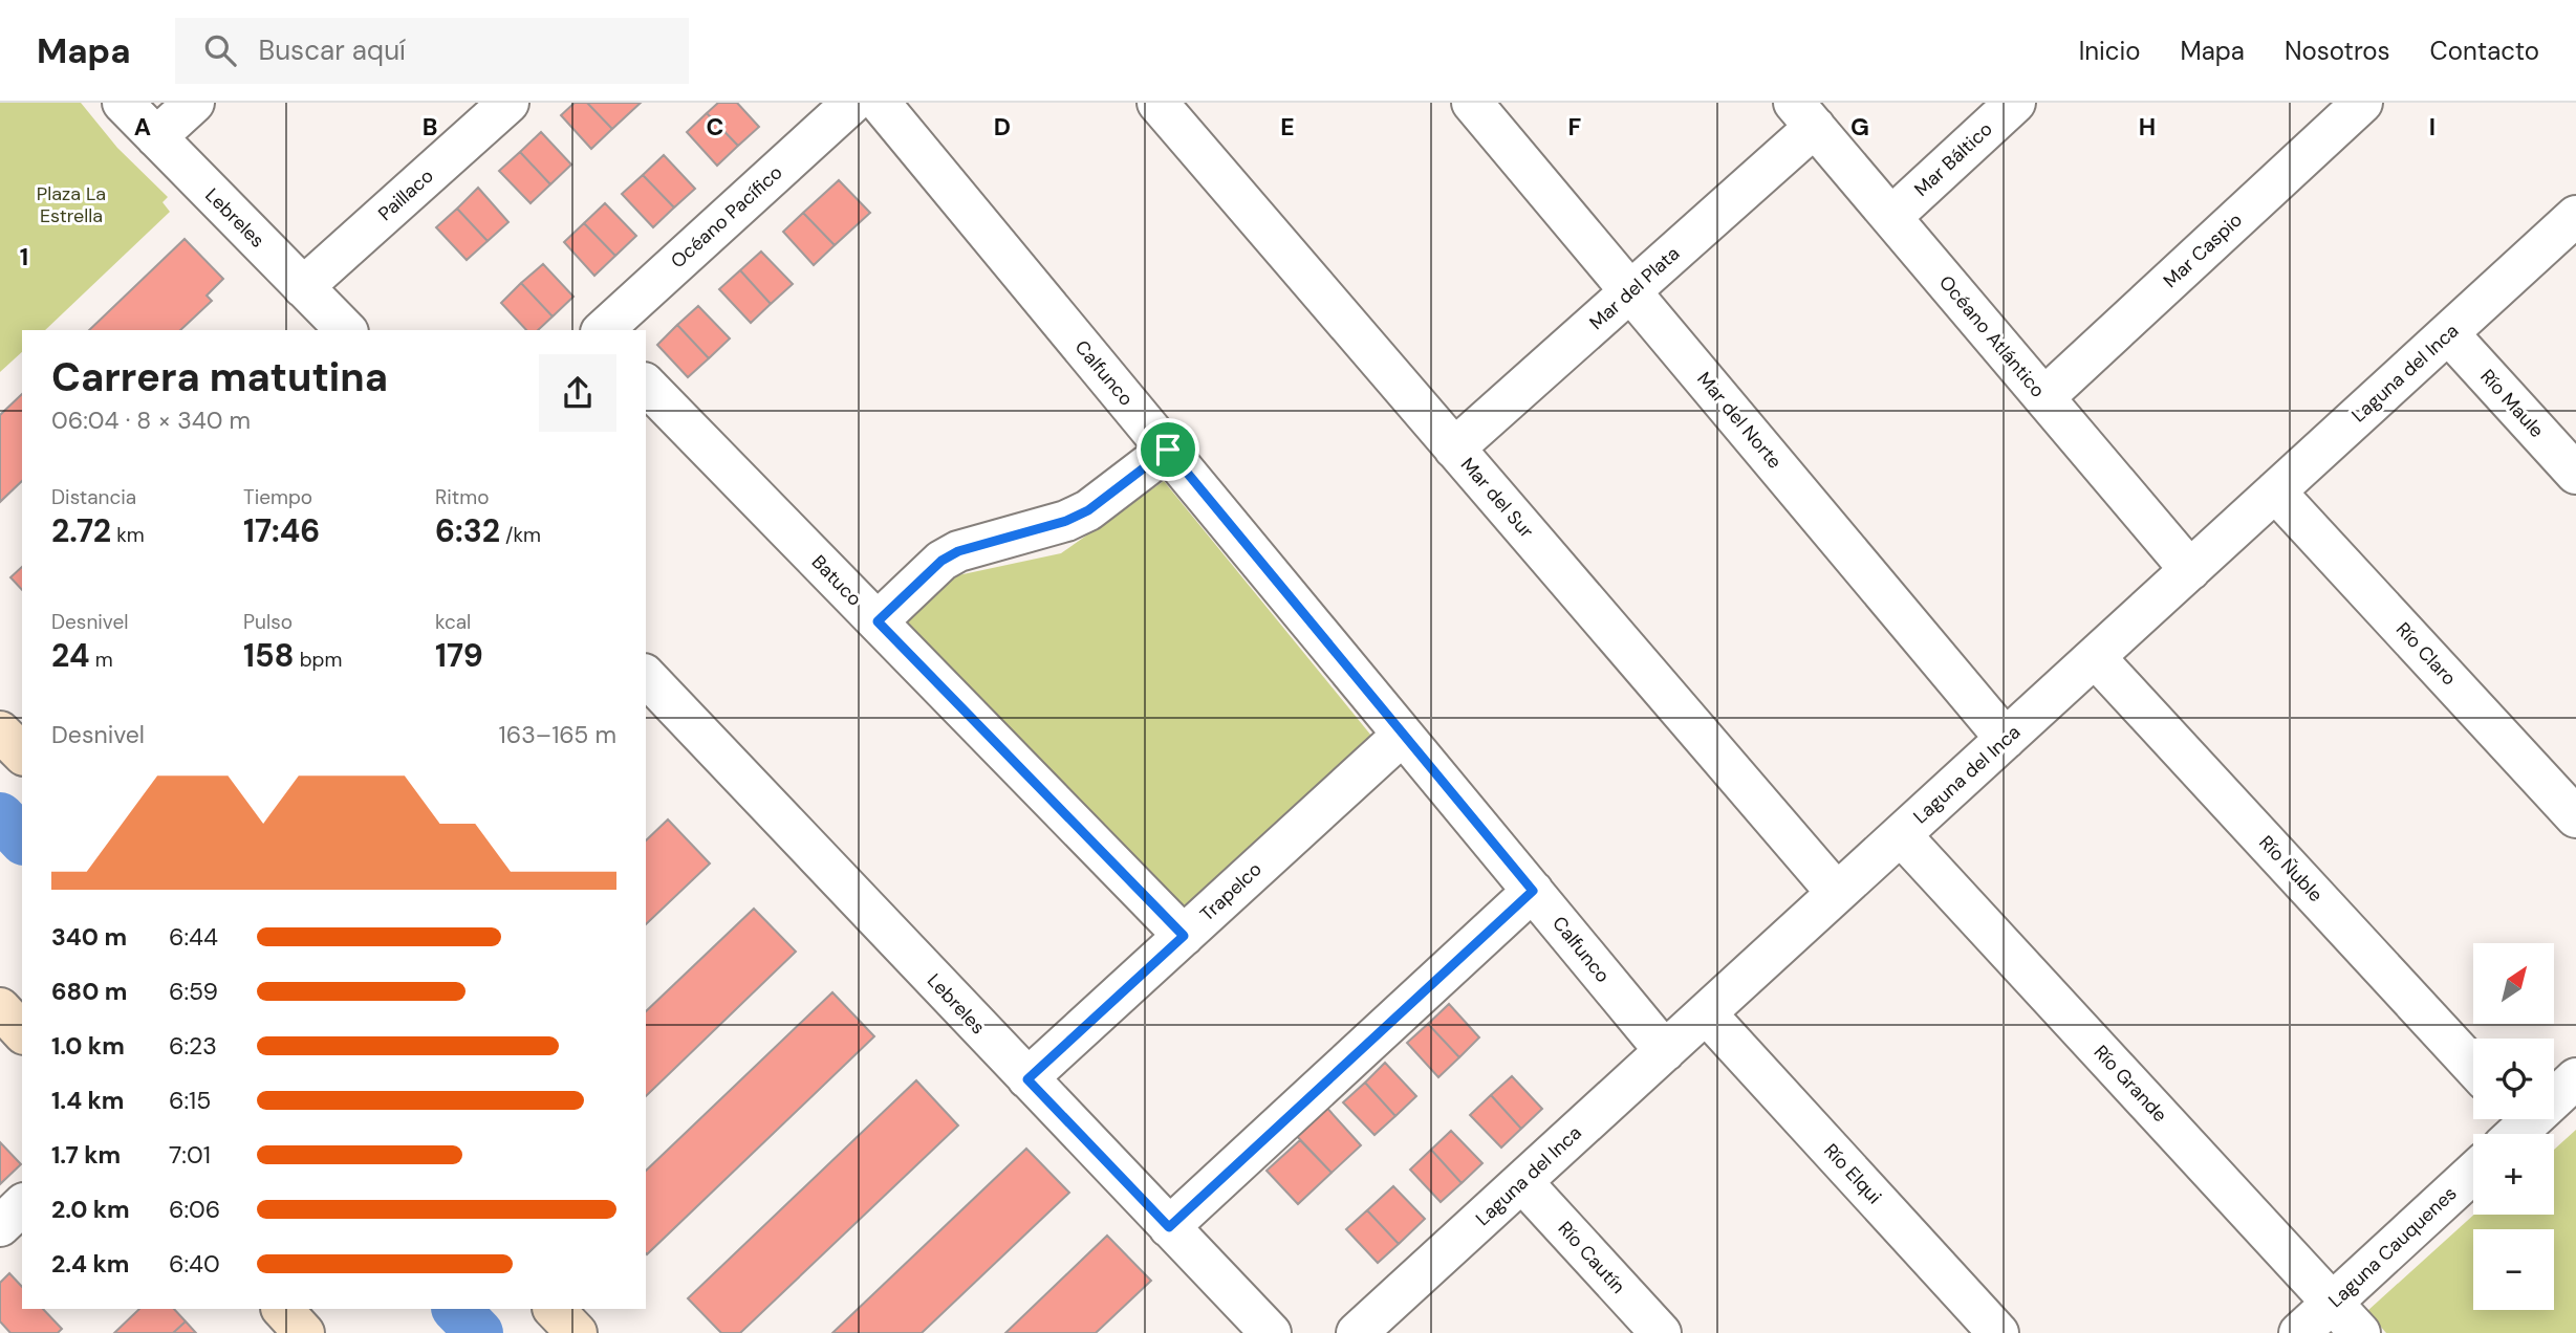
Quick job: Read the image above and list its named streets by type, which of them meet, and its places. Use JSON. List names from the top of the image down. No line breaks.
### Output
{"streets":{"street":["Mar Báltico","Paillaco","Océano Pacífico","Lebreles","Mar Caspio","Mar del Plata","Océano Atlántico","Calfunco","Laguna del Inca","Río Maule","Mar del Norte","Mar del Sur","Batuco","Río Claro","Río Ñuble","Trapelco","Río Grande","Río Elqui","Laguna Cauquenes","Río Cautín"]},"crossings":[["Mar Báltico","Océano Atlántico"],["Paillaco","Lebreles"],["Lebreles","Trapelco"],["Mar Caspio","Océano Atlántico"],["Mar del Plata","Océano Atlántico"],["Mar del Plata","Mar del Norte"],["Mar del Plata","Mar del Sur"],["Océano Atlántico","Laguna del Inca"],["Calfunco","Laguna del Inca"],["Calfunco","Trapelco"],["Laguna del Inca","Río Maule"],["Laguna del Inca","Mar del Norte"],["Laguna del Inca","Mar del Sur"],["Laguna del Inca","Río Claro"],["Laguna del Inca","Río Ñuble"],["Laguna del Inca","Río Grande"],["Laguna del Inca","Río Elqui"],["Laguna del Inca","Río Cautín"],["Batuco","Trapelco"],["Río Grande","Laguna Cauquenes"]],"parks":["Plaza La Estrella"],"north":"top right","page":{"header":"Mapa","search":"Buscar aquí","nav":["Inicio","Mapa","Nosotros","Contacto"],"heading":["Carrera matutina","06:04 · 8 × 340 m"],"stats":[["Distancia","2.72 km"],["Tiempo","17:46"],["Ritmo","6:32 /km"],["Desnivel","24 m"],["Pulso","158 bpm"],["kcal","179"]],"chart":["Desnivel","163–165 m"],"list":[{"name":"340 m","note":"6:44"},{"name":"680 m","note":"6:59"},{"name":"1.0 km","note":"6:23"},{"name":"1.4 km","note":"6:15"},{"name":"1.7 km","note":"7:01"},{"name":"2.0 km","note":"6:06"},{"name":"2.4 km","note":"6:40"}],"map_buttons":["+","−"]},"grid":{"columns":["A","B","C","D","E","F","G","H","I"],"rows":["1"]}}
